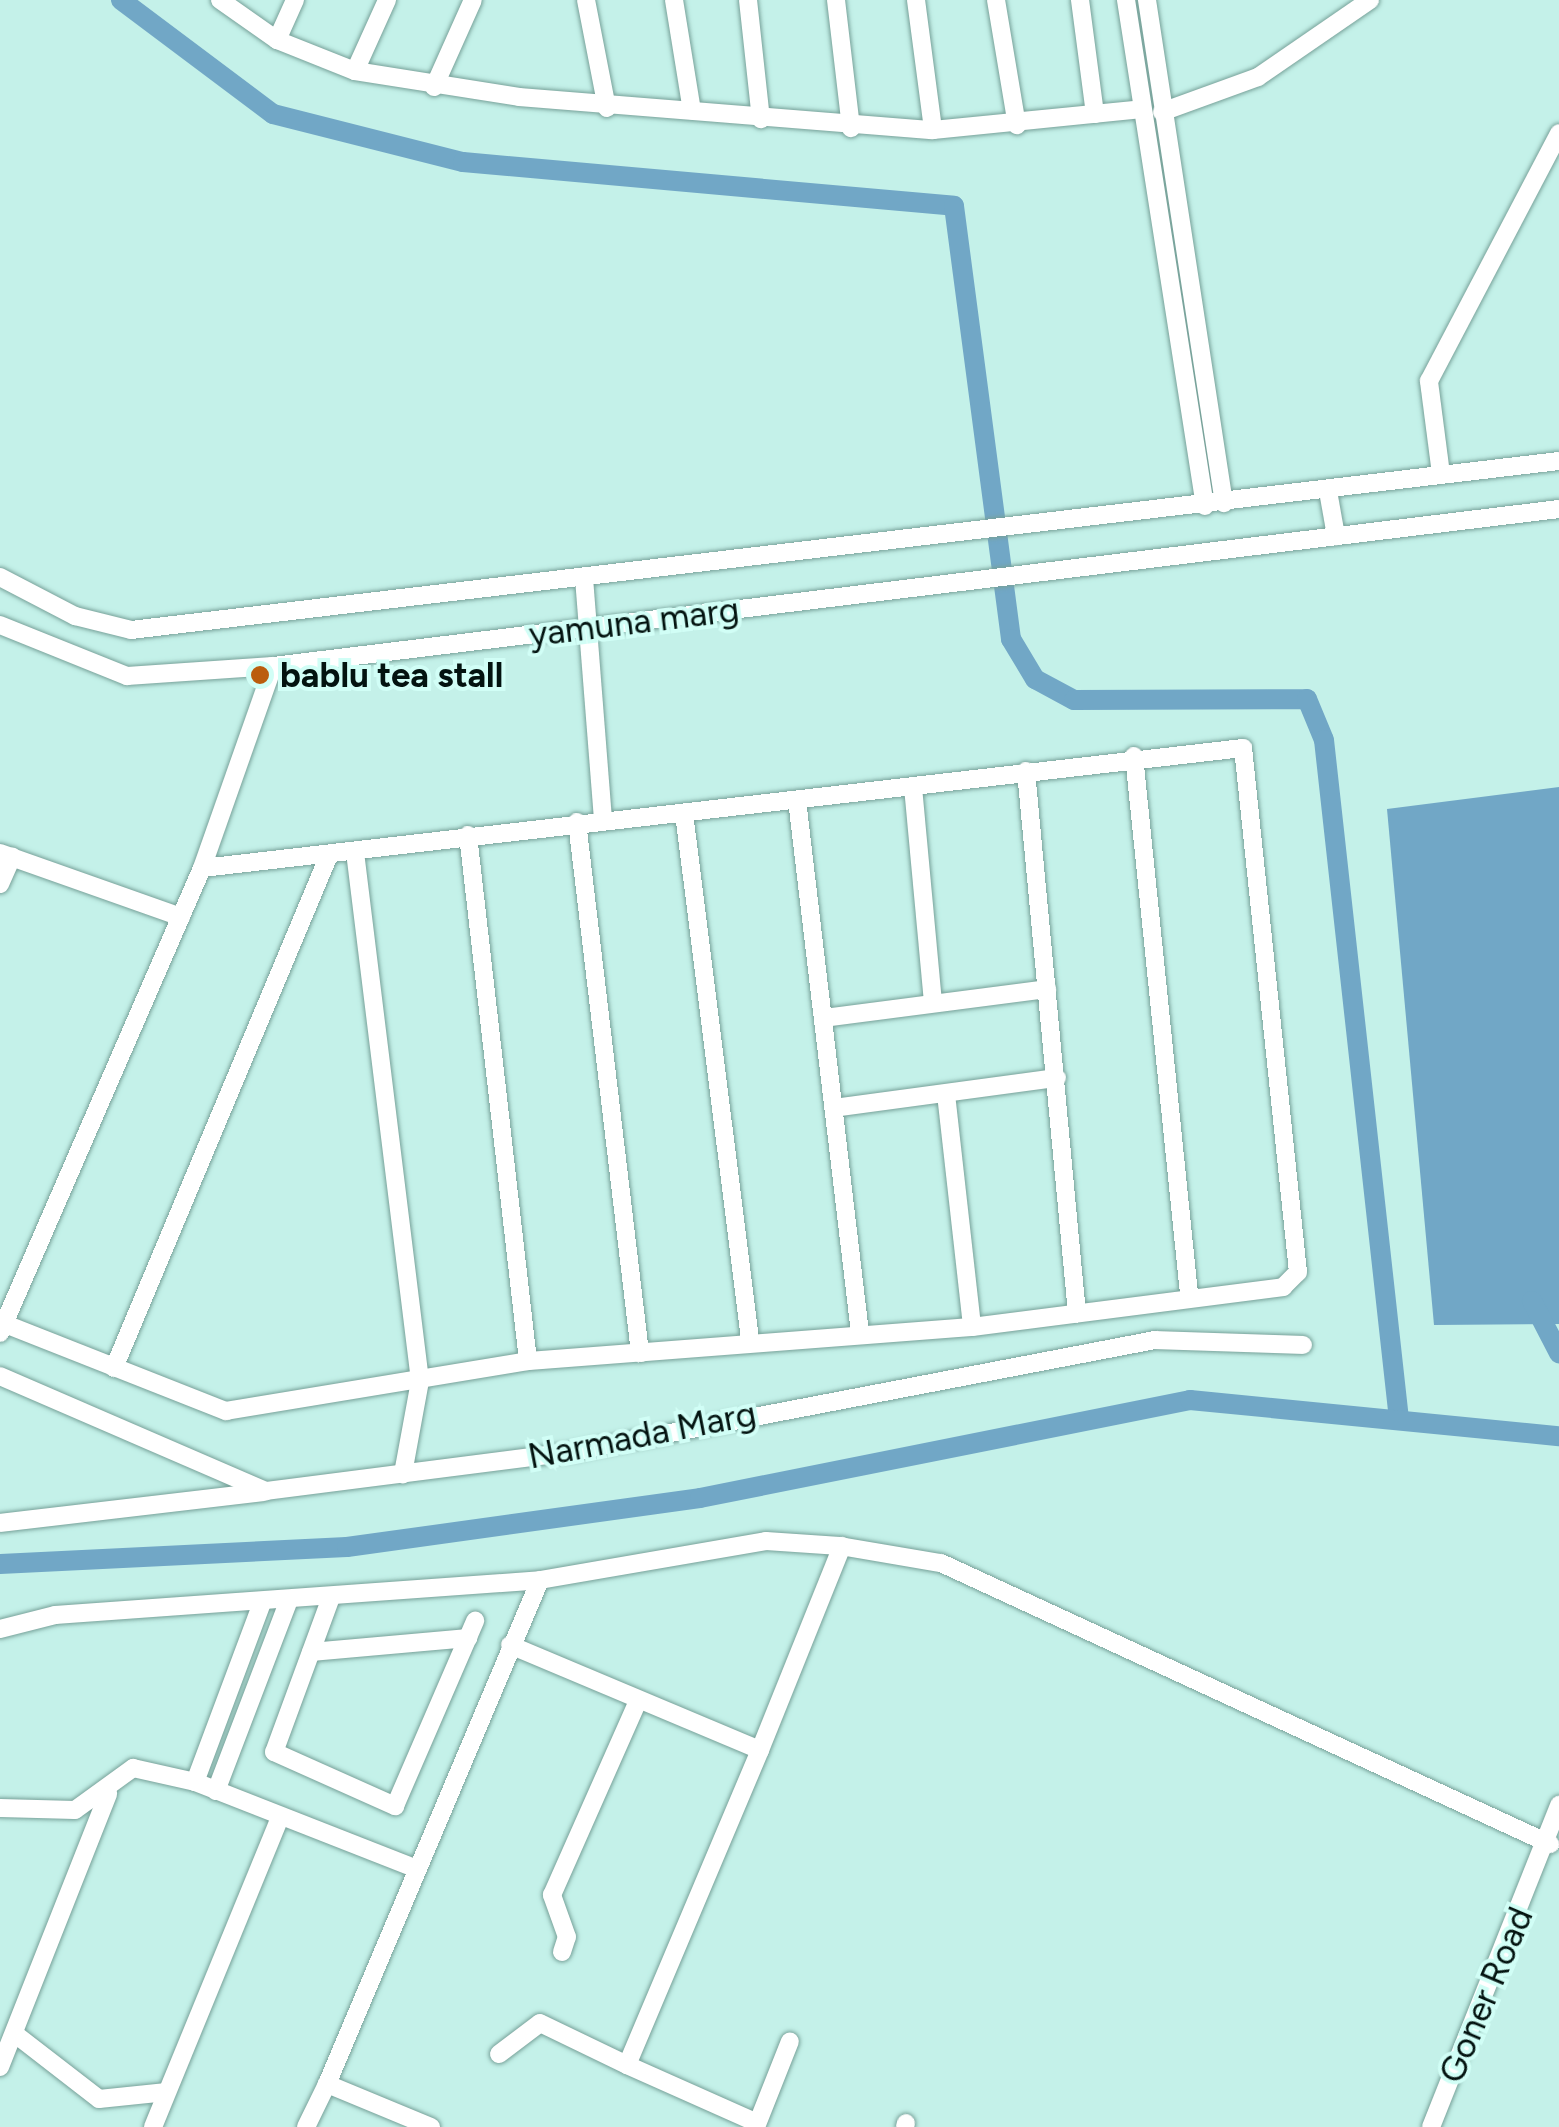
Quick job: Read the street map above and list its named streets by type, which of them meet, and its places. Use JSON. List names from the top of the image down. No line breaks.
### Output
{"streets":{"street":["yamuna marg","Narmada Marg","Goner Road"]},"places":["bablu tea stall"]}
